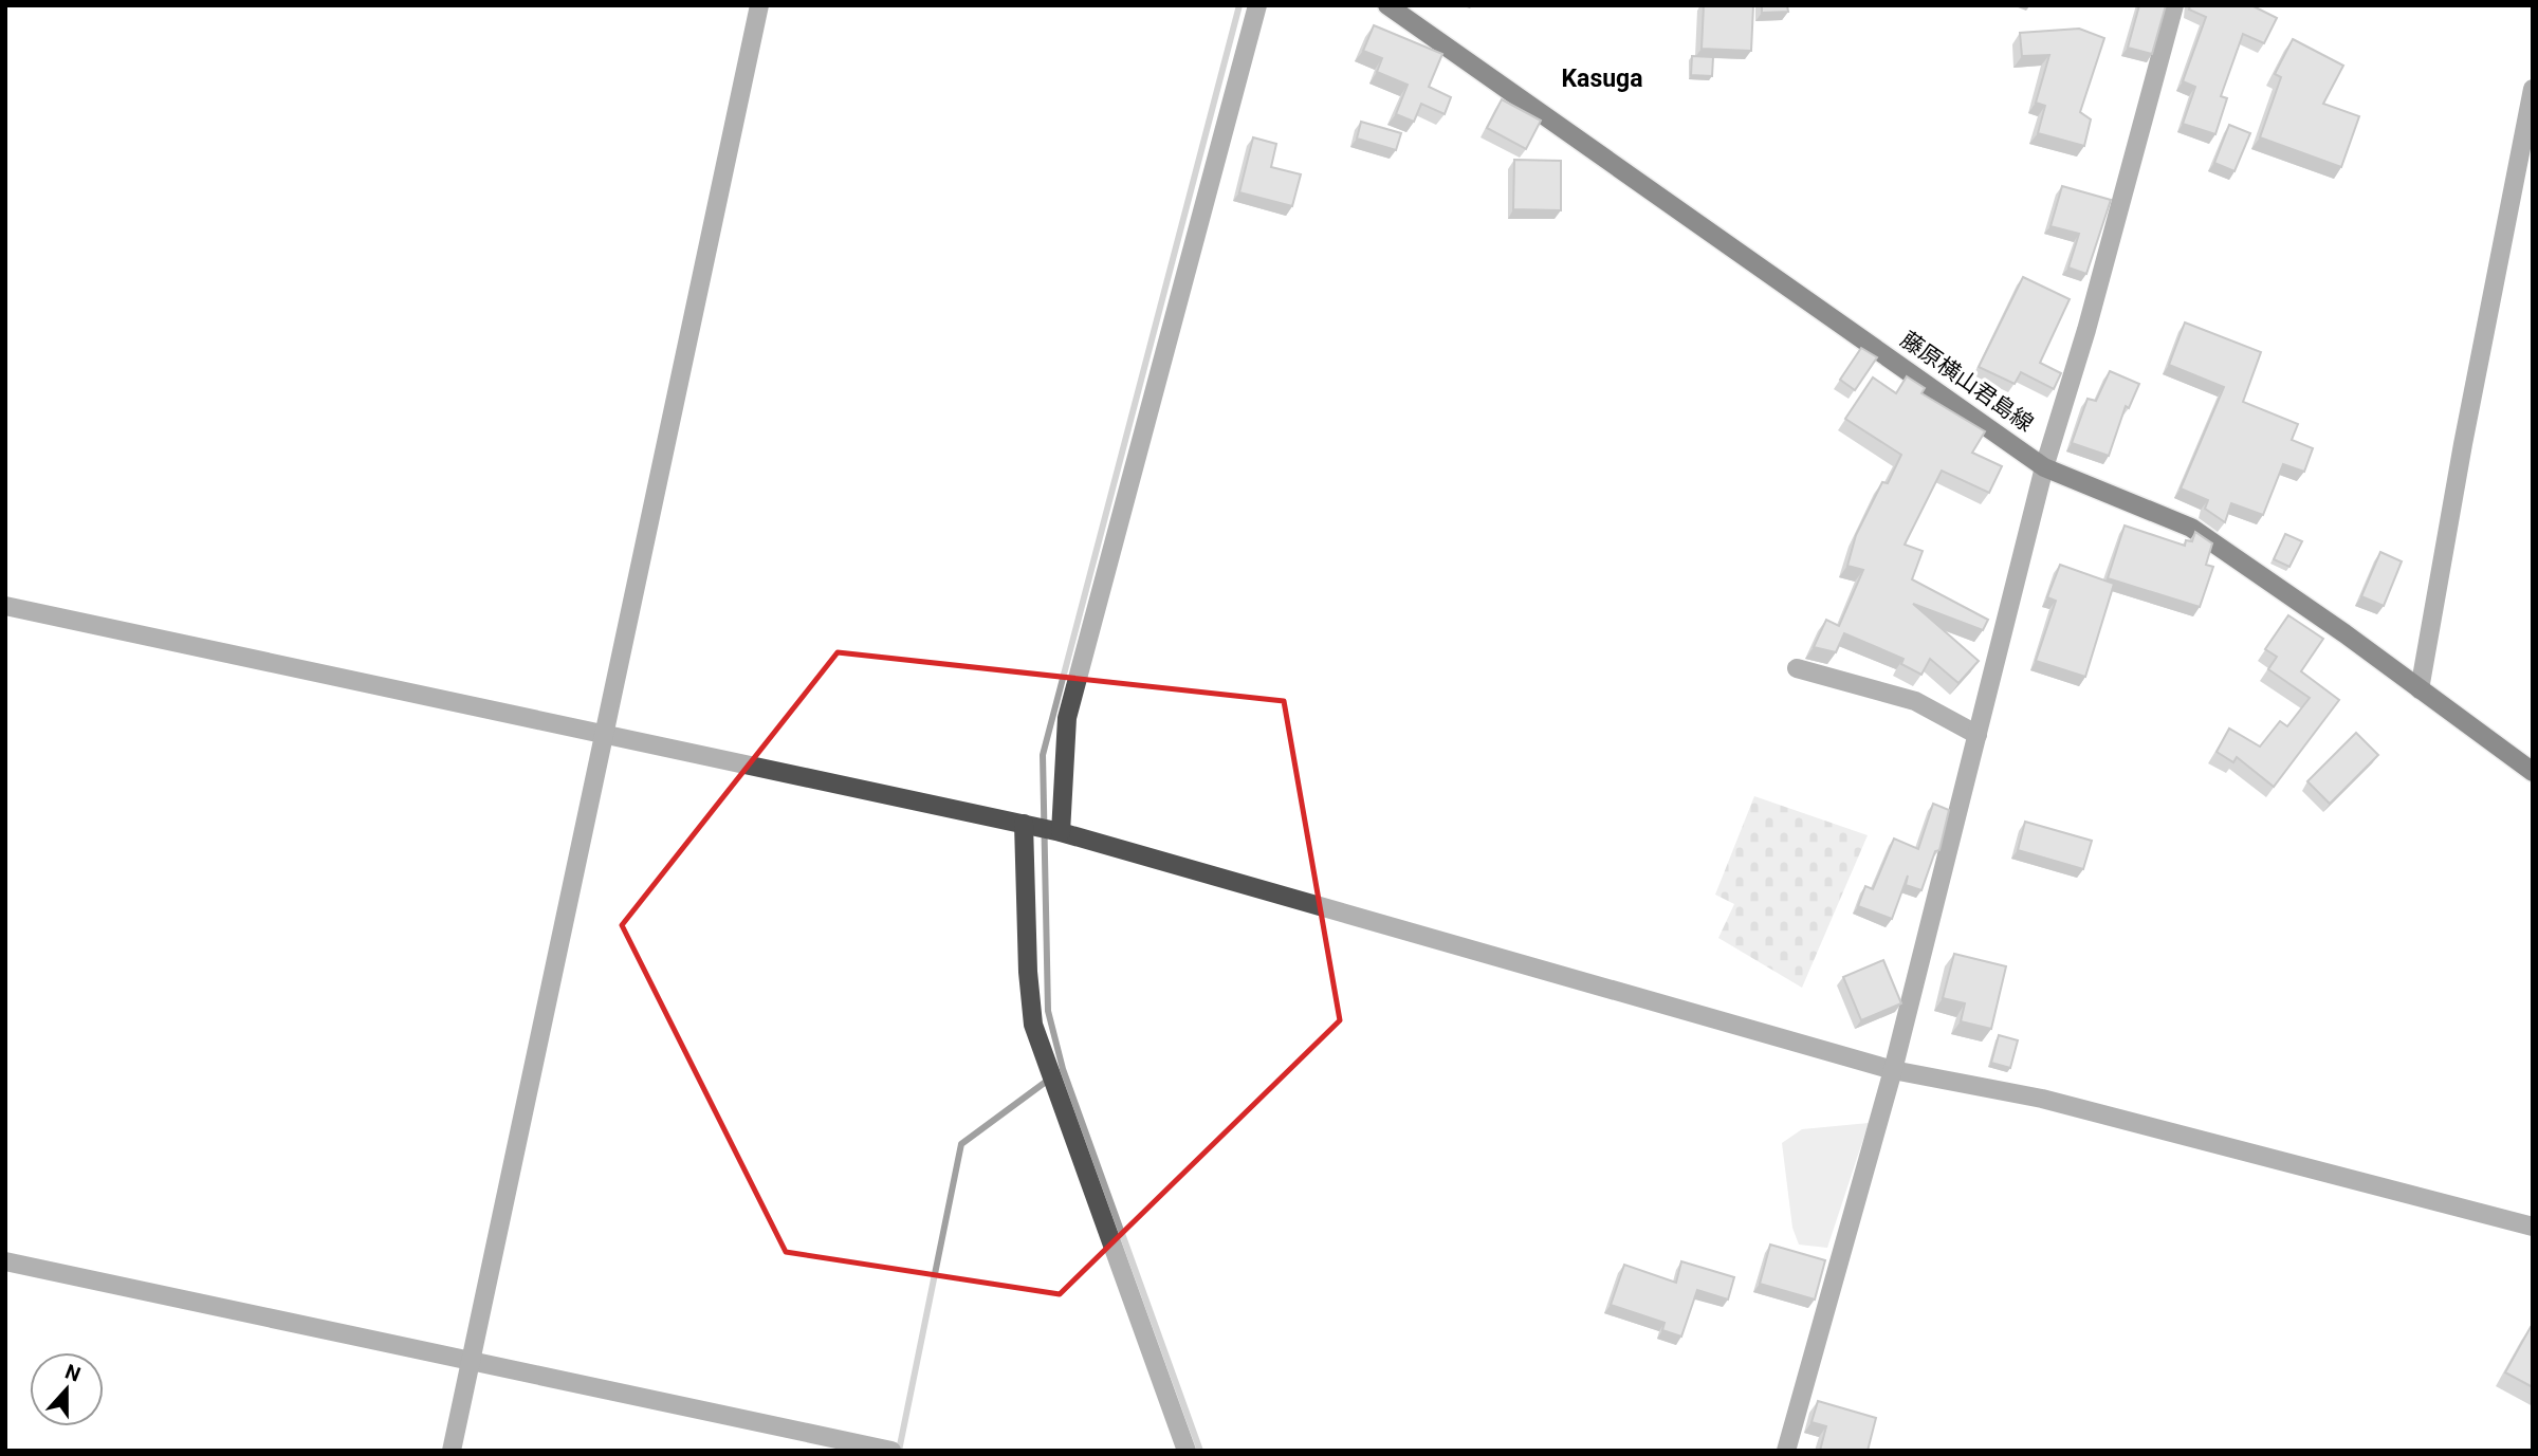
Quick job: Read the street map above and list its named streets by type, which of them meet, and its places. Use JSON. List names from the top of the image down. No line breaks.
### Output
{"streets":{"main road":["藤原横山君島線"]},"districts":["Kasuga"],"north":"top"}
